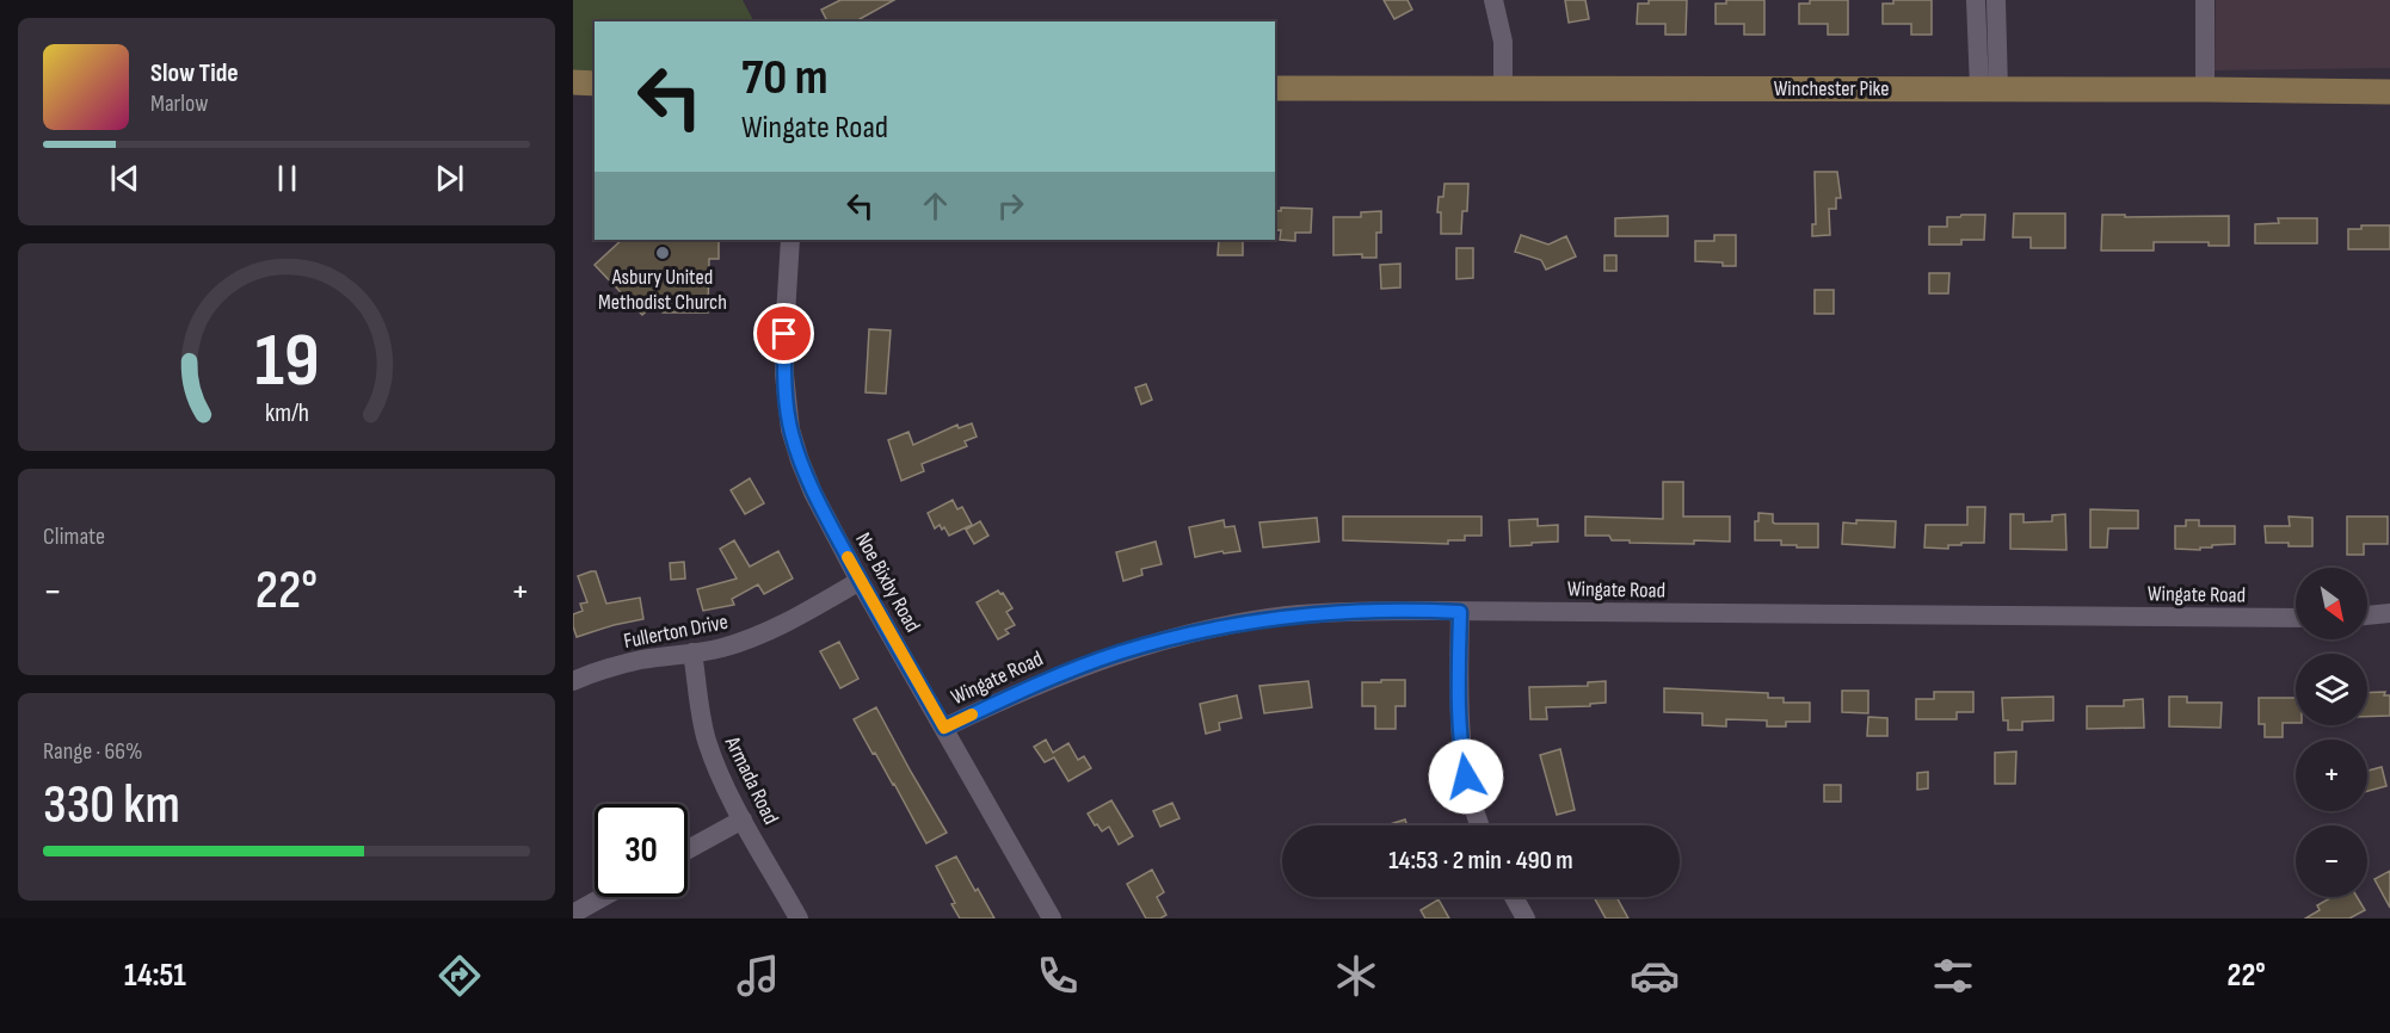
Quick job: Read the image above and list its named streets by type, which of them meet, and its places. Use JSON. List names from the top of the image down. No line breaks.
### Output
{"streets":{"main road":["Winchester Pike"],"street":["Noe Bixby Road","Wingate Road","Fullerton Drive","Armada Road"]},"crossings":[["Noe Bixby Road","Wingate Road"],["Noe Bixby Road","Fullerton Drive"],["Fullerton Drive","Armada Road"]],"places":["Asbury United Methodist Church"],"north":"bottom right","page":{"turn":["70 m","Wingate Road"],"song":["Slow Tide","Marlow"],"tile":["Climate",["Range · 66%","330 km"]],"heat":["−","22°","+"],"map_buttons":["+","−"],"limit":"30","trip":"14:53 · 2 min · 490 m","tabs":["14:51","22°"],"gauge":["19","km/h"]}}
